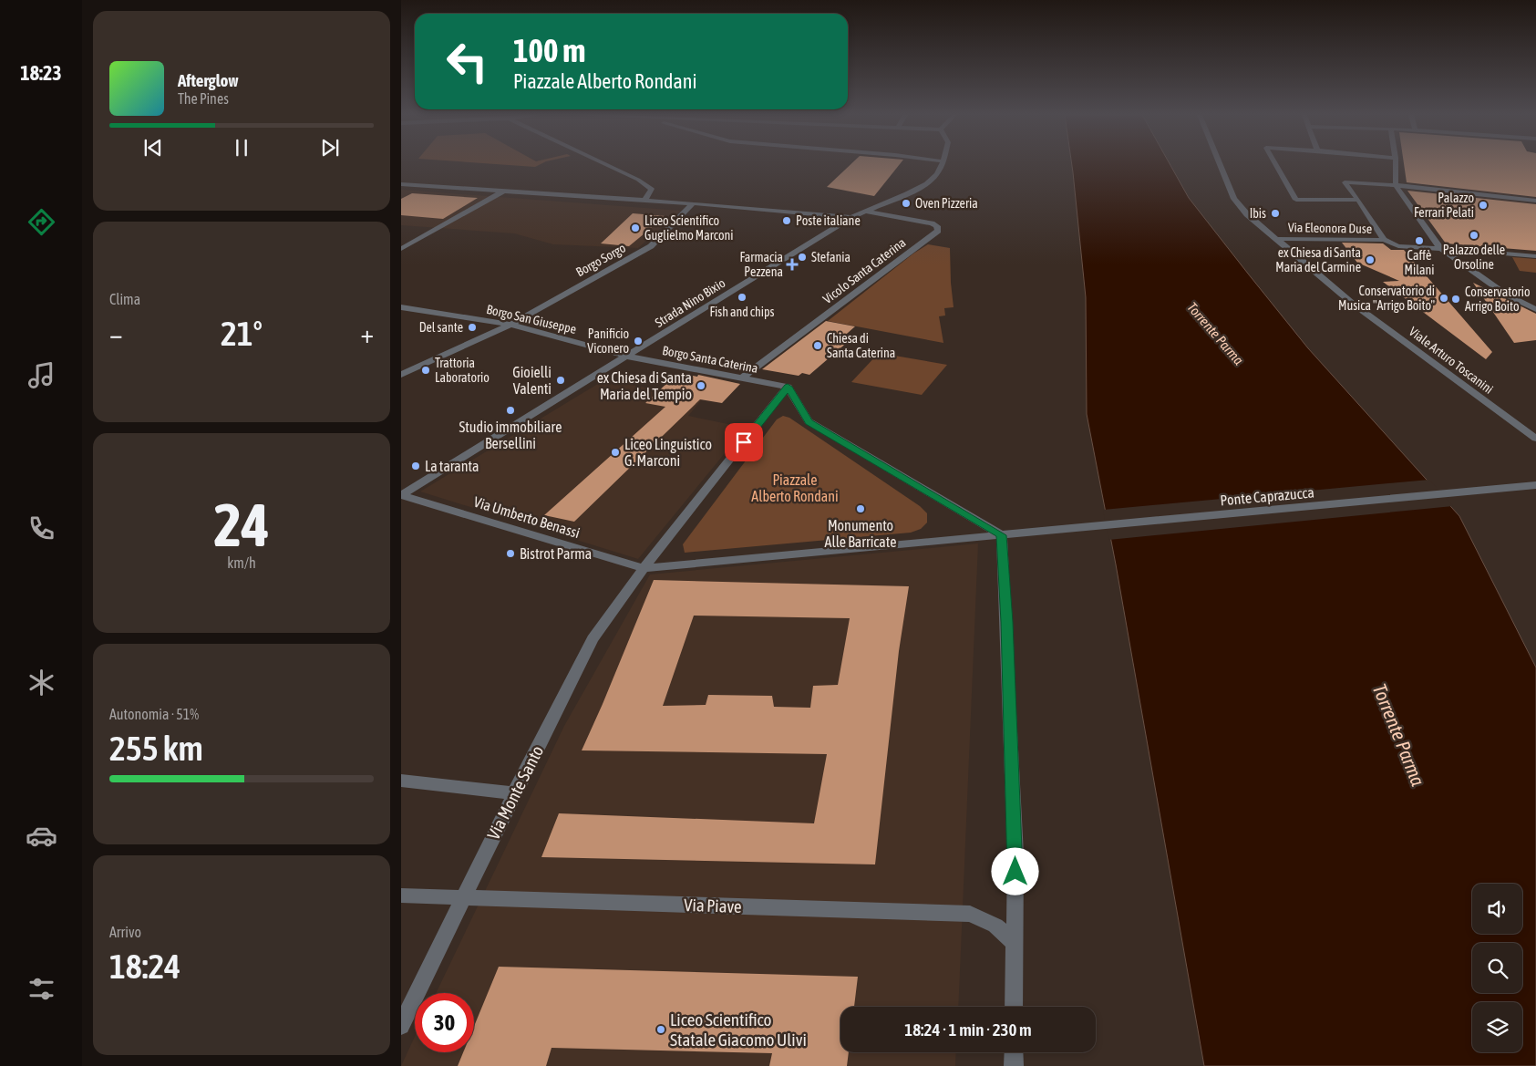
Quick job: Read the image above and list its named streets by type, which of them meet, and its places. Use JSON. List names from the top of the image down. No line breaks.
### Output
{"streets":{"street":["Via Eleonora Duse","Borgo Sorgo","Vicolo Santa Caterina","Strada Nino Bixio","Borgo San Giuseppe","Borgo Santa Caterina","Viale Arturo Toscanini","Ponte Caprazucca","Via Umberto Benassi","Via Monte Santo","Via Piave"]},"crossings":[["Via Eleonora Duse","Viale Arturo Toscanini"],["Borgo Sorgo","Borgo San Giuseppe"],["Vicolo Santa Caterina","Strada Nino Bixio"],["Vicolo Santa Caterina","Borgo Santa Caterina"],["Strada Nino Bixio","Borgo San Giuseppe"],["Strada Nino Bixio","Borgo Santa Caterina"],["Strada Nino Bixio","Via Umberto Benassi"],["Borgo San Giuseppe","Borgo Santa Caterina"],["Via Umberto Benassi","Via Monte Santo"],["Via Monte Santo","Via Piave"]],"water":["Torrente Parma"],"parks":["Piazzale Alberto Rondani"],"places":{"other":["Oven Pizzeria","Palazzo Ferrari Pelati","Ibis","Poste italiane","Liceo Scientifico Guglielmo Marconi","Palazzo delle Orsoline","Caffè Milani","Stefania","ex Chiesa di Santa Maria del Carmine","Fish and chips","Conservatorio di Musica \"Arrigo Boito\"","Conservatorio Arrigo Boito","Del sante","Panificio Viconero","Chiesa di Santa Caterina","Trattoria Laboratorio","Gioielli Valenti","ex Chiesa di Santa Maria del Tempio","Studio immobiliare Bersellini","Liceo Linguistico G. Marconi","La taranta","Monumento Alle Barricate","Bistrot Parma","Liceo Scientifico Statale Giacomo Ulivi"],"health":["Farmacia Pezzena"]},"page":{"tabs":"18:23","turn":["100 m","Piazzale Alberto Rondani"],"song":["Afterglow","The Pines"],"tile":["Clima",["24","km/h"],["Autonomia · 51%","255 km"],["Arrivo","18:24"]],"heat":["−","21°","+"],"limit":"30","trip":"18:24 · 1 min · 230 m"}}
